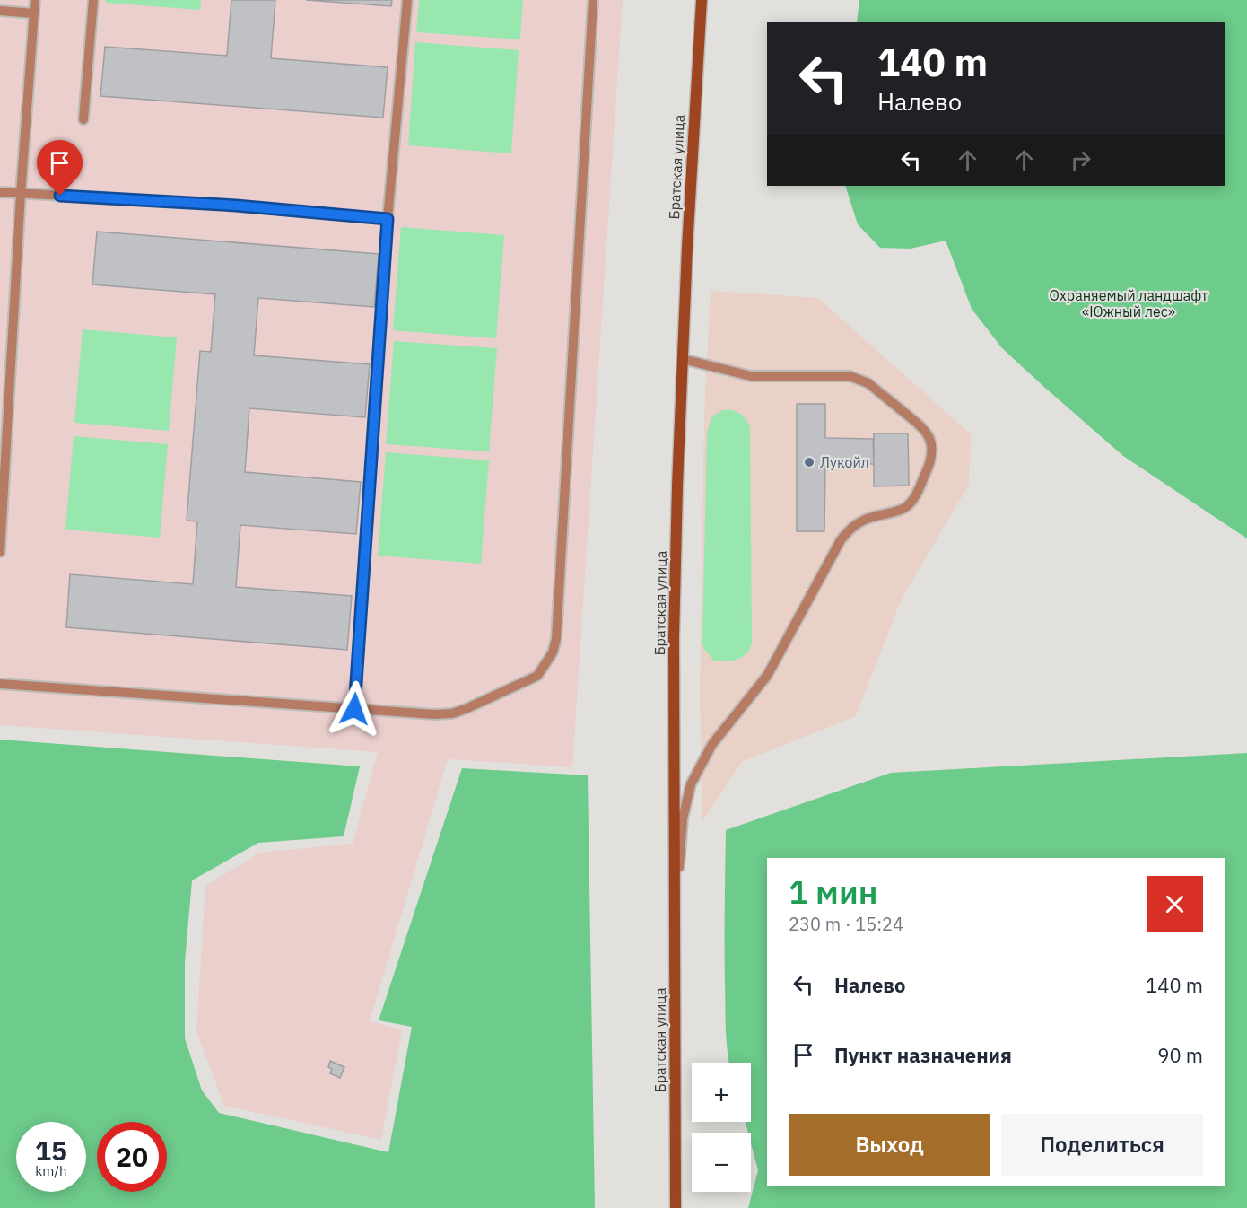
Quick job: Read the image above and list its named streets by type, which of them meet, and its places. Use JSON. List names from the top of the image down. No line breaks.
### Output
{"streets":{"main road":["Братская улица"]},"parks":["Охраняемый ландшафт «Южный лес»"],"places":["Лукойл"],"page":{"turn":["140 m","Налево"],"heading":["1 мин","230 m · 15:24"],"list":[{"name":"Налево","value":"140 m"},{"name":"Пункт назначения","value":"90 m"}],"map_buttons":["+","−"],"buttons":["Выход","Поделиться"],"speed":"15 km/h","limit":"20"}}
